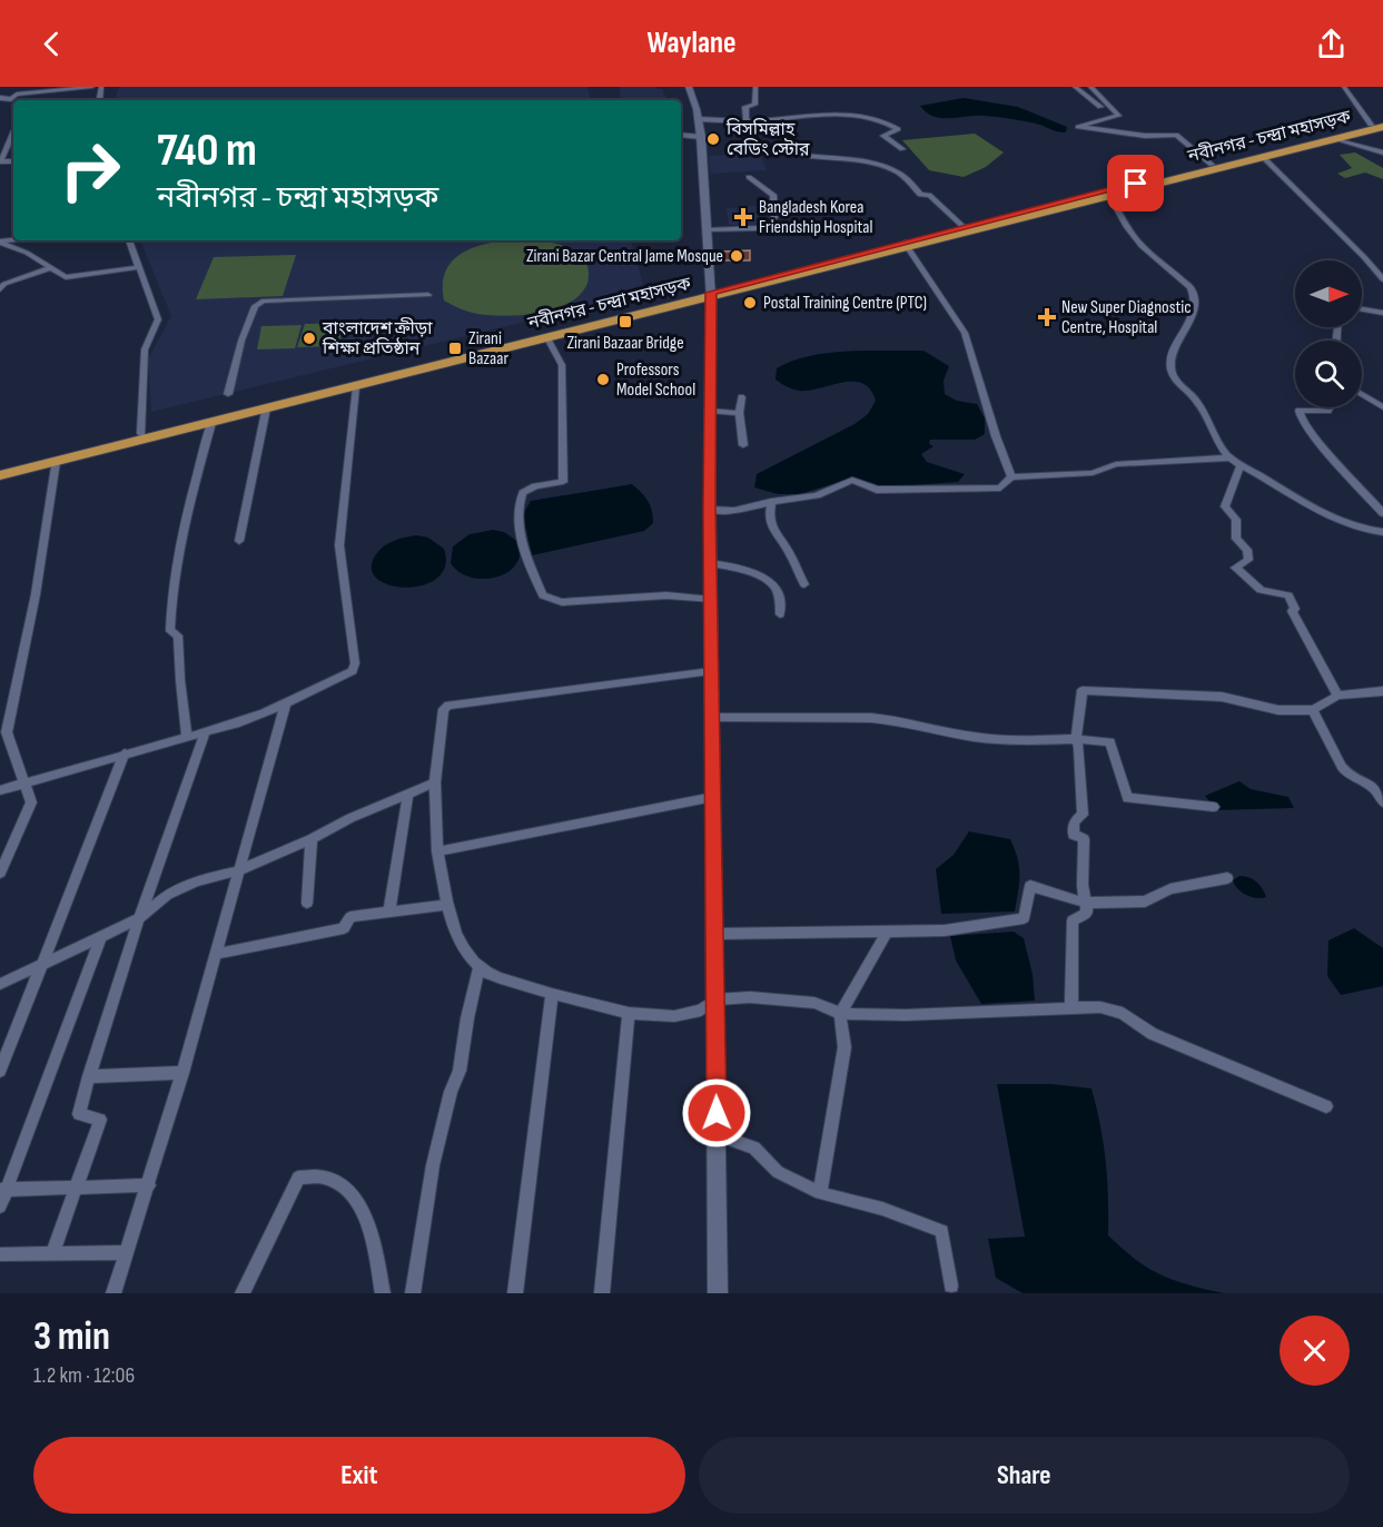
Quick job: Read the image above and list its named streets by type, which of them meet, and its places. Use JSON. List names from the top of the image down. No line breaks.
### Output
{"streets":{"highway":["নবীনগর - চন্দ্রা মহাসড়ক"]},"places":{"other":["বিসমিল্লাহ বেডিং স্টোর","Zirani Bazar Central Jame Mosque","Postal Training Centre (PTC)","বাংলাদেশ ক্রীড়া শিক্ষা প্রতিষ্ঠান","Professors Model School"],"health":["Bangladesh Korea Friendship Hospital","New Super Diagnostic Centre, Hospital"],"transit":["Zirani Bazaar Bridge","Zirani Bazaar"]},"north":"right","page":{"header":"Waylane","turn":["740 m","নবীনগর - চন্দ্রা মহাসড়ক"],"heading":["3 min","1.2 km · 12:06"],"buttons":["Exit","Share"]}}
